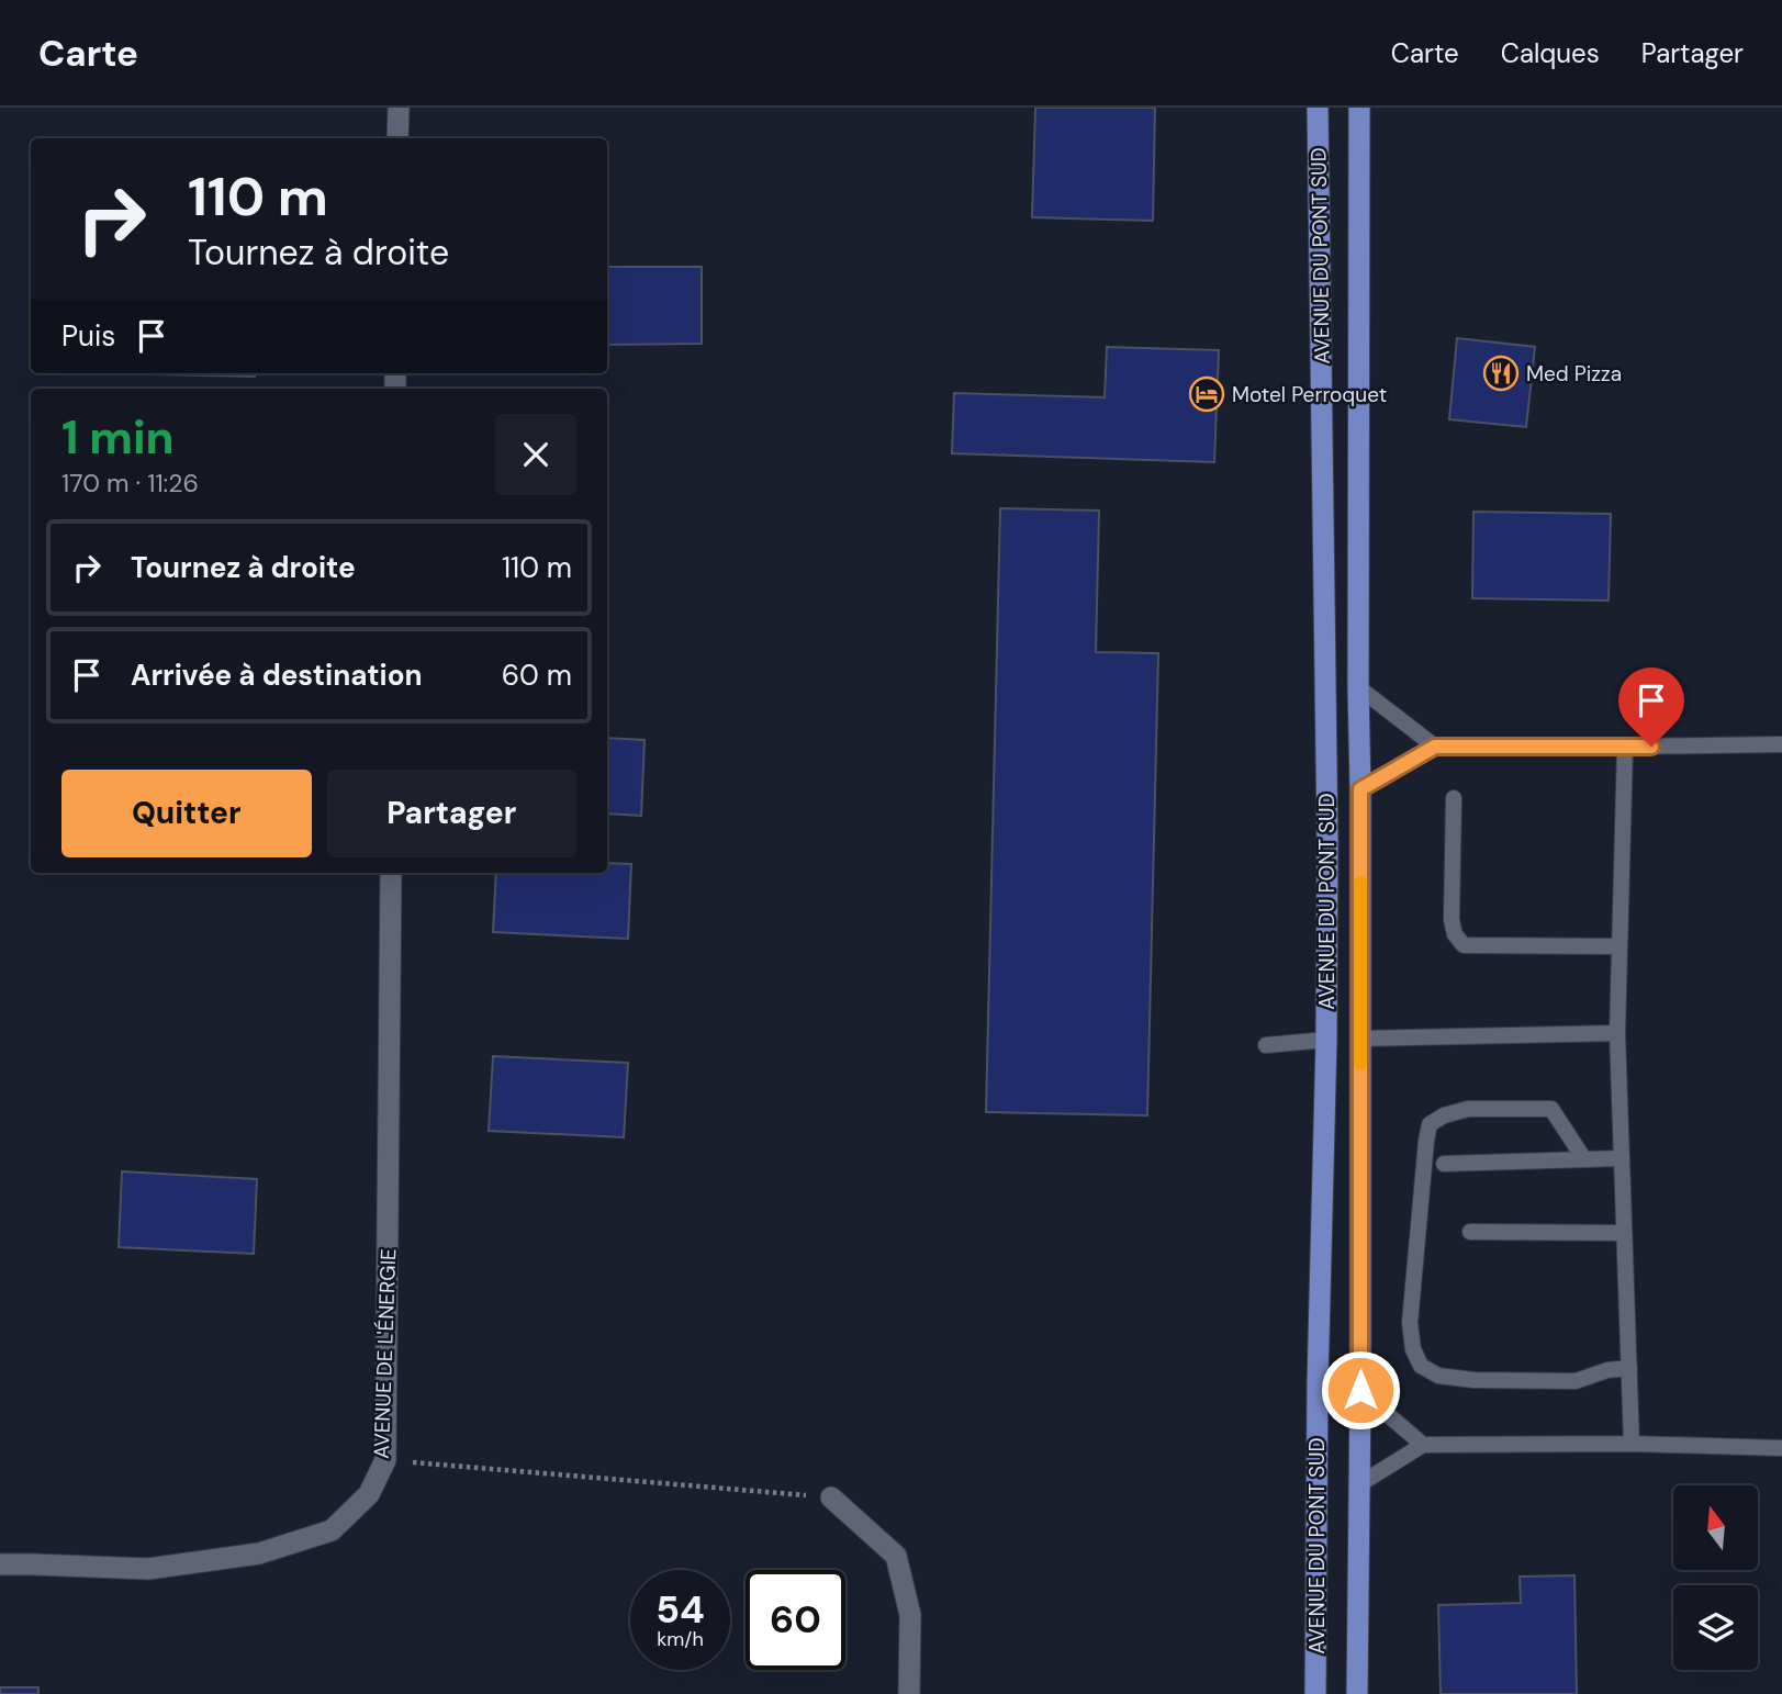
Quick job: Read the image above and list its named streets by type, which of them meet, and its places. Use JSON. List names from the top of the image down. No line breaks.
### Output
{"streets":{"main road":["AVENUE DU PONT SUD"],"street":["AVENUE DE L'ÉNERGIE"]},"places":{"restaurant":["Med Pizza"],"hotel":["Motel Perroquet"]},"north":"top","page":{"header":"Carte","nav":["Carte","Calques","Partager"],"turn":["110 m","Tournez à droite"],"then":"Puis","heading":["1 min","170 m · 11:26"],"list":[{"name":"Tournez à droite","value":"110 m"},{"name":"Arrivée à destination","value":"60 m"}],"buttons":["Quitter","Partager"],"speed":"54 km/h","limit":"60"}}
